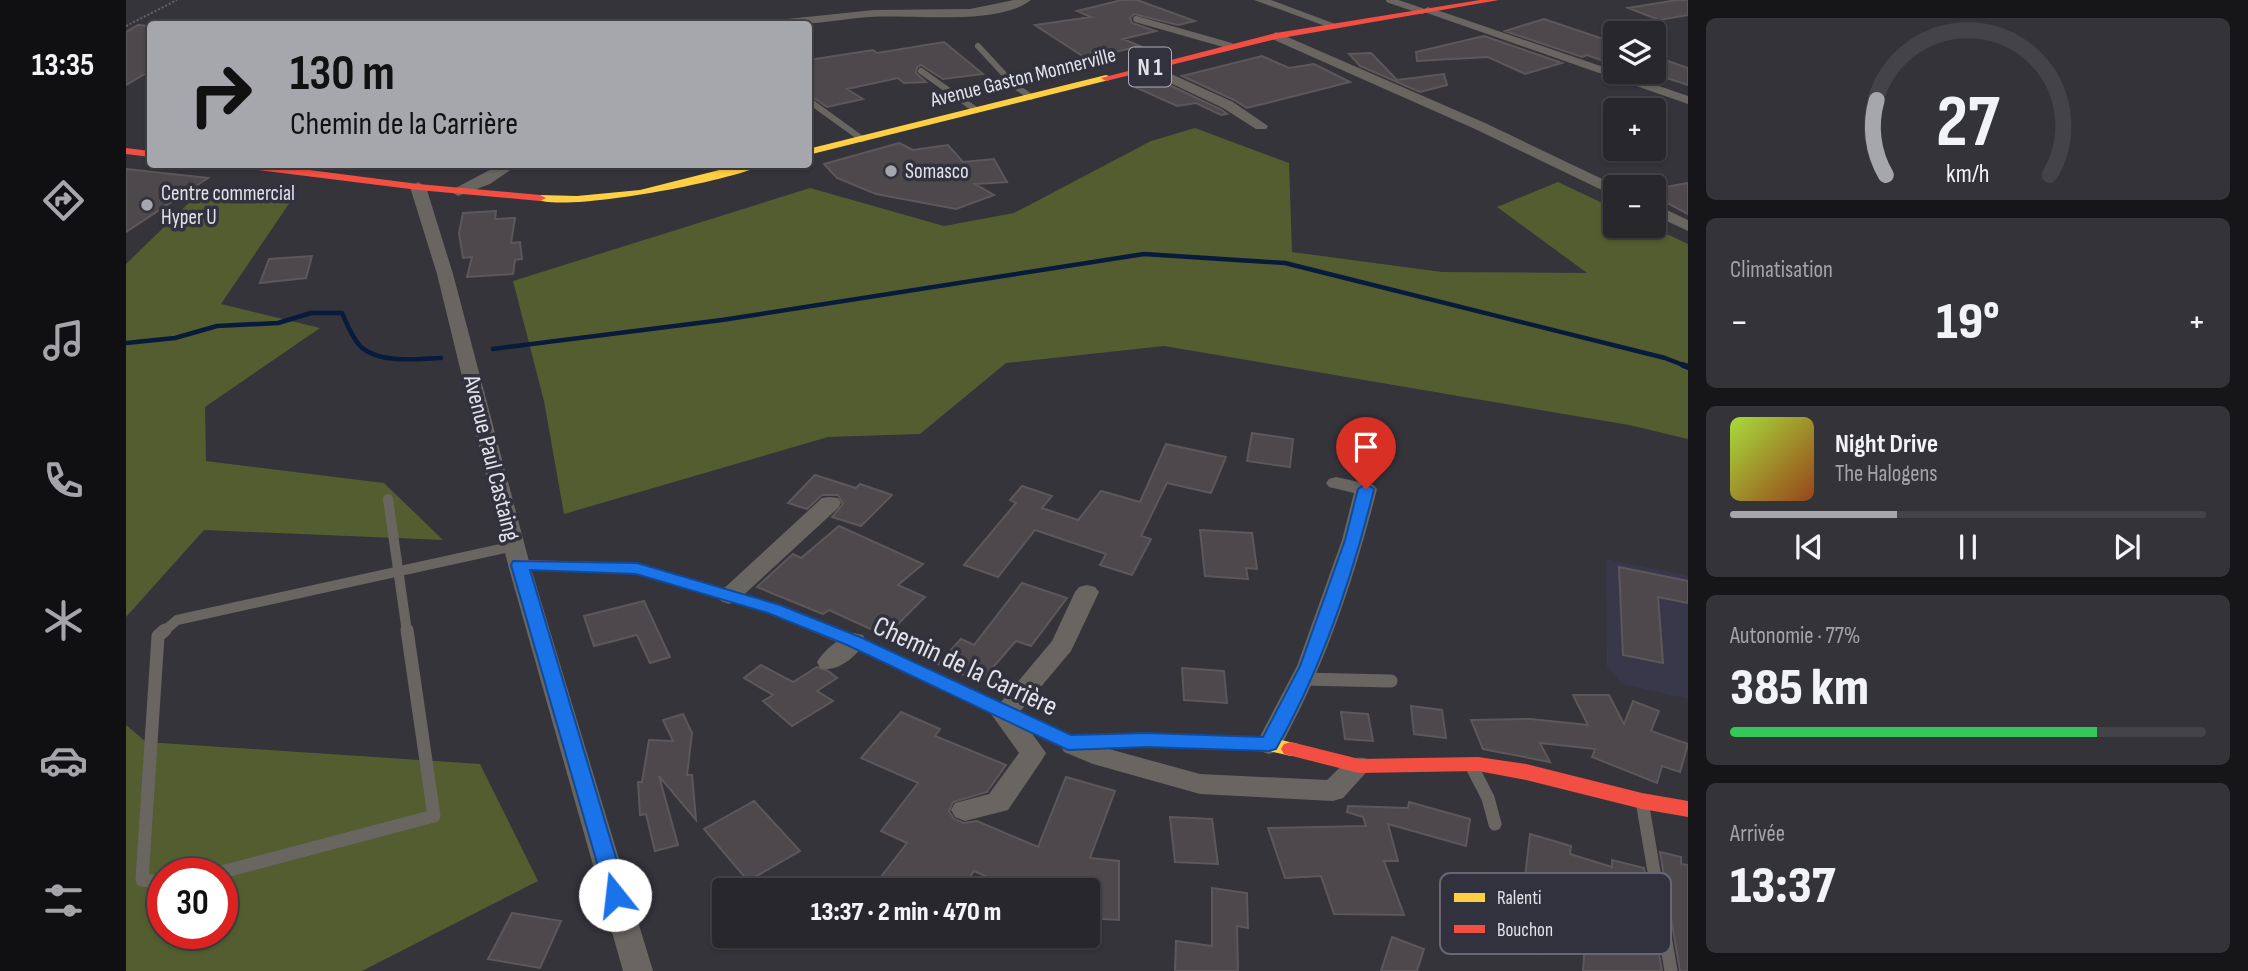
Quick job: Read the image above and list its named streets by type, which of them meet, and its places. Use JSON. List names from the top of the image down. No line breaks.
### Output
{"streets":{"main road":["N 1","Avenue Gaston Monnerville","Chemin de la Carrière"],"street":["Avenue Paul Castaing"]},"crossings":[["Avenue Paul Castaing","Chemin de la Carrière"]],"places":["Somasco","Centre commercial Hyper U"],"legend":["Ralenti","Bouchon"],"page":{"tabs":"13:35","map_buttons":["+","−"],"turn":["130 m","Chemin de la Carrière"],"tile":["Climatisation",["Autonomie · 77%","385 km"],["Arrivée","13:37"]],"heat":["−","19°","+"],"song":["Night Drive","The Halogens"],"limit":"30","trip":"13:37 · 2 min · 470 m","gauge":["27","km/h"]}}
